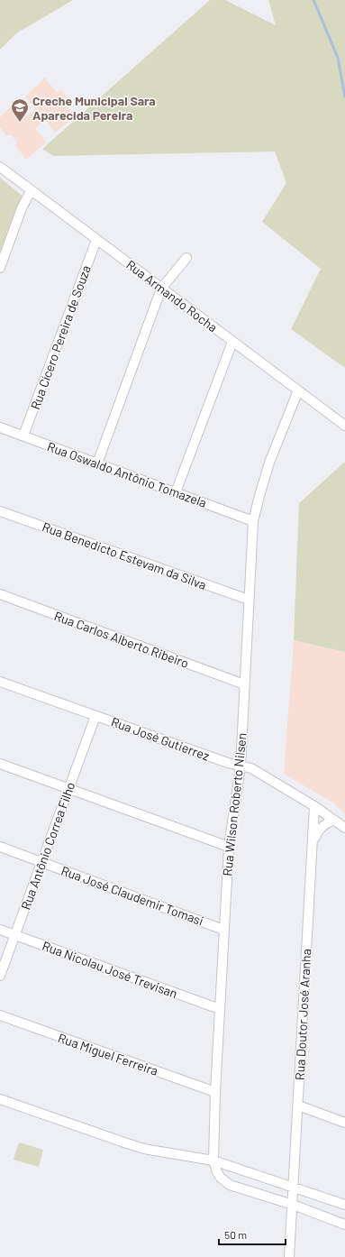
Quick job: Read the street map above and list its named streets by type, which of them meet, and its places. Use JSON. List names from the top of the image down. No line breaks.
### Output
{"streets":{"street":["Rua Armando Rocha","Rua Cícero Pereira de Souza","Rua Oswaldo Antônio Tomazela","Rua Benedicto Estevam da Silva","Rua Carlos Alberto Ribeiro","Rua José Gutierrez","Rua Wilson Roberto Nilsen","Rua Antônio Correa Filho","Rua José Claudemir Tomasi","Rua Nicolau José Trevisan","Rua Doutor José Aranha","Rua Miguel Ferreira"]},"crossings":[["Rua Armando Rocha","Rua Cícero Pereira de Souza"],["Rua Armando Rocha","Rua Wilson Roberto Nilsen"],["Rua Cícero Pereira de Souza","Rua Oswaldo Antônio Tomazela"],["Rua Oswaldo Antônio Tomazela","Rua Wilson Roberto Nilsen"],["Rua Benedicto Estevam da Silva","Rua Wilson Roberto Nilsen"],["Rua Carlos Alberto Ribeiro","Rua Wilson Roberto Nilsen"],["Rua José Gutierrez","Rua Wilson Roberto Nilsen"],["Rua José Gutierrez","Rua Antônio Correa Filho"],["Rua José Gutierrez","Rua Doutor José Aranha"],["Rua Wilson Roberto Nilsen","Rua José Claudemir Tomasi"],["Rua Wilson Roberto Nilsen","Rua Nicolau José Trevisan"],["Rua Wilson Roberto Nilsen","Rua Miguel Ferreira"],["Rua Antônio Correa Filho","Rua José Claudemir Tomasi"],["Rua Antônio Correa Filho","Rua Nicolau José Trevisan"]],"places":{"school or university":["Creche Municipal Sara Aparecida Pereira"]},"scale_bar":"50 m"}
